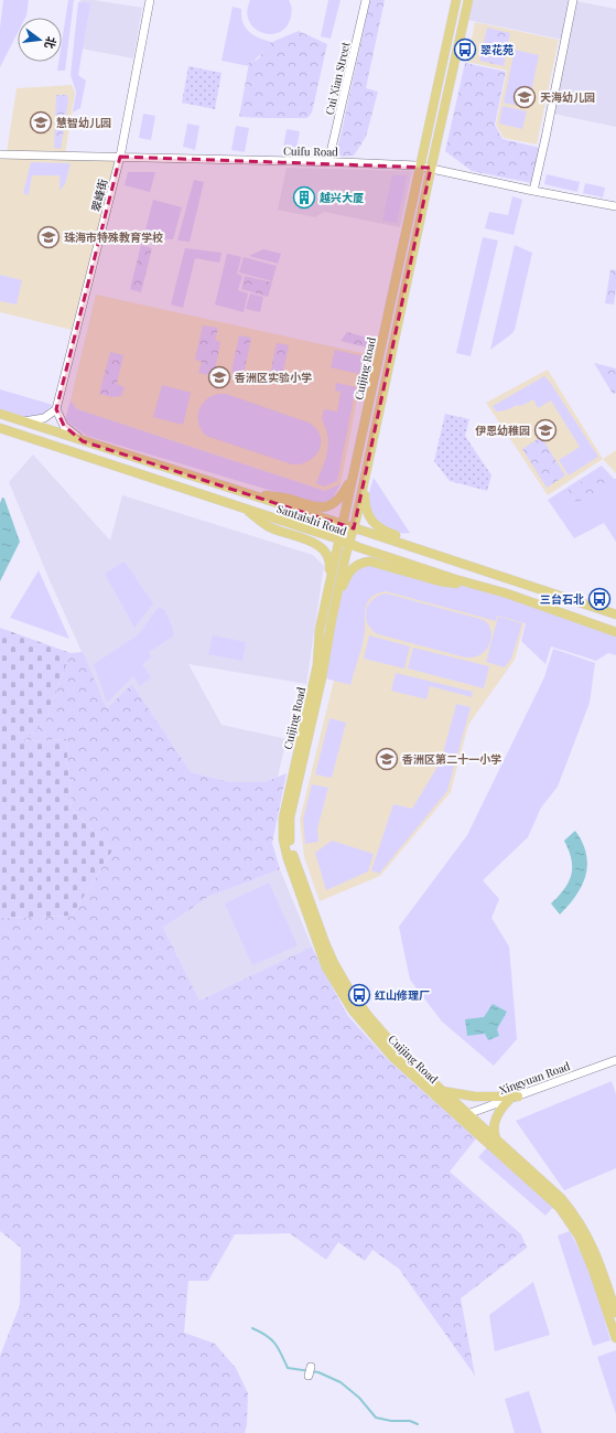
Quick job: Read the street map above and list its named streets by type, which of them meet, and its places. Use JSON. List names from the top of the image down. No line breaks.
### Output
{"streets":{"main road":["Cuijing Road","Santaishi Road"],"street":["Cui Xian Street","Cuifu Road","翠峰街","Xingyuan Road"]},"crossings":[["Cui Xian Street","Cuifu Road"],["Cuifu Road","翠峰街"],["Cuifu Road","Cuijing Road"],["Cuijing Road","Santaishi Road"],["Cuijing Road","Xingyuan Road"]],"places":{"bus stop":["翠花苑","三台石北","红山修理厂"],"school or university":["天海幼儿园","慧智幼儿园","珠海市特殊教育学校","香洲区实验小学","伊恩幼稚园","香洲区第二十一小学"],"building":["越兴大厦"]},"north":"right"}
